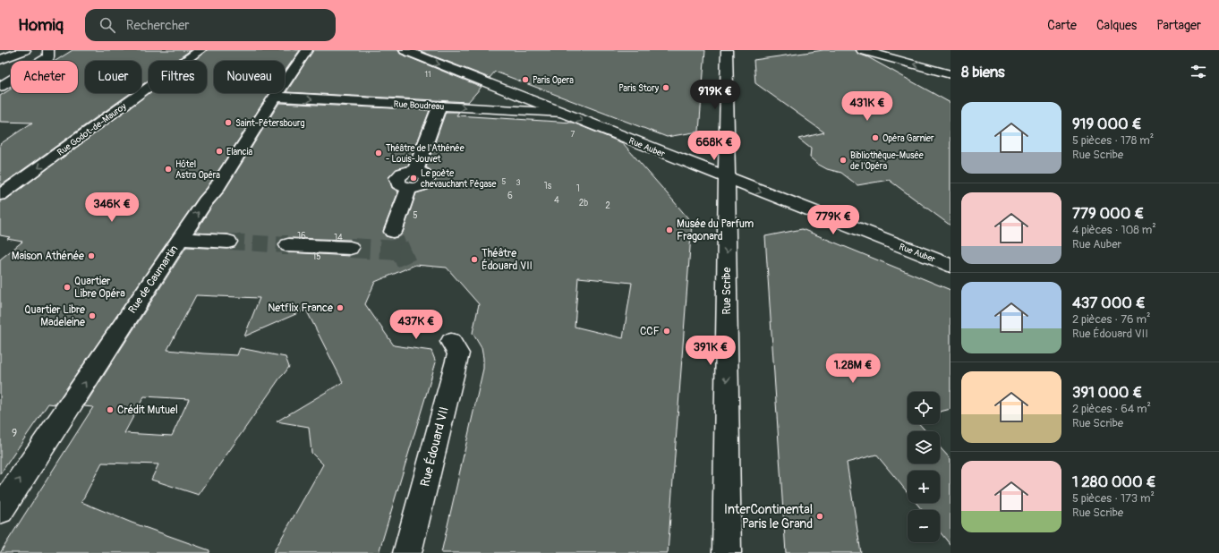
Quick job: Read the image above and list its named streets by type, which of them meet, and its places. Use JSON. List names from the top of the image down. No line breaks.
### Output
{"streets":{"street":["Rue Boudreau","Rue Godot-de-Mauroy","Rue Auber","Rue de Caumartin","Rue Scribe","Rue Édouard VII"]},"crossings":[["Rue Boudreau","Rue Auber"],["Rue Boudreau","Rue de Caumartin"],["Rue Auber","Rue Scribe"]],"one_way":["Rue Boudreau","Rue Auber","Rue de Caumartin","Rue Scribe"],"places":["Paris Opera","Paris Story","Saint-Pétersbourg","Opéra Garnier","Elancia","Théâtre de l'Athénée - Louis-Jouvet","Bibliothèque-Musée de l'Opéra","Hôtel Astra Opéra","Le poète chevauchant Pégase","Musée du Parfum Fragonard","Maison Athénée","Théâtre Édouard VII","Quartier Libre Opéra","Netflix France","Quartier Libre Madeleine","CCF","Crédit Mutuel","InterContinental Paris le Grand"],"house_numbers":["11","7","5","3","1s","1","6","4","2b","2","5","16","14","15","9"],"page":{"header":"Homiq","search":"Rechercher","nav":["Carte","Calques","Partager"],"heading":"8 biens","chip":["Acheter","Louer","Filtres","Nouveau"],"price":["919K €","431K €","668K €","346K €","779K €","437K €","391K €","1.28M €"],"list":[{"name":"919 000 €","note":"5 pièces · 178 m² · Rue Scribe"},{"name":"779 000 €","note":"4 pièces · 108 m² · Rue Auber"},{"name":"437 000 €","note":"2 pièces · 76 m² · Rue Édouard VII"},{"name":"391 000 €","note":"2 pièces · 64 m² · Rue Scribe"},{"name":"1 280 000 €","note":"5 pièces · 173 m² · Rue Scribe"}],"map_buttons":["+","−"]}}
